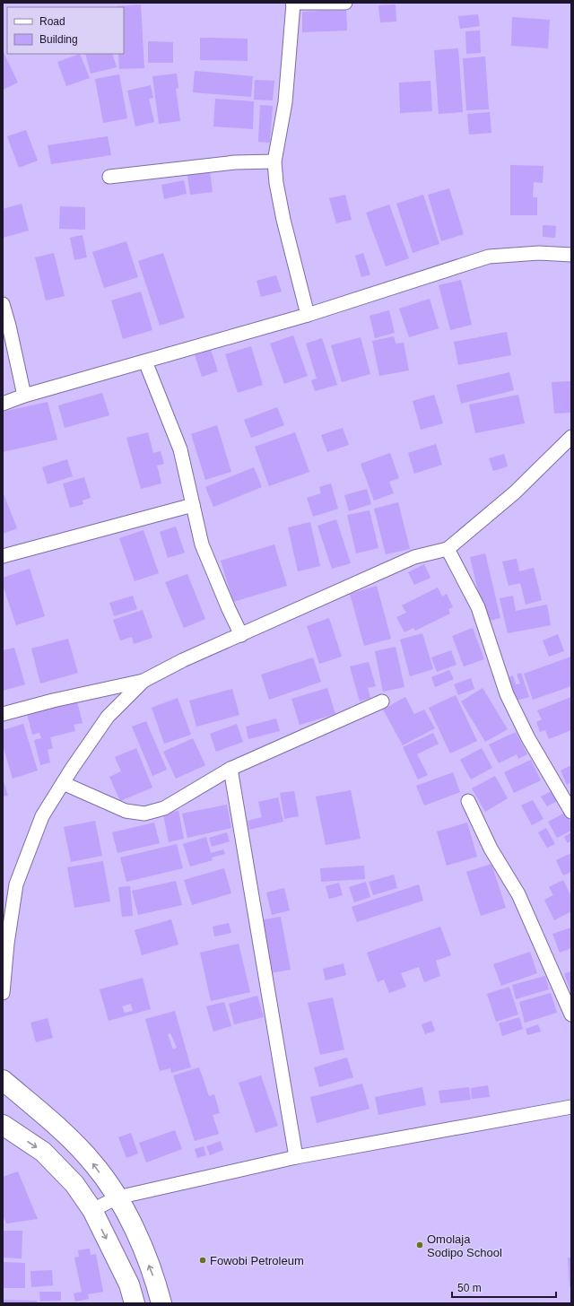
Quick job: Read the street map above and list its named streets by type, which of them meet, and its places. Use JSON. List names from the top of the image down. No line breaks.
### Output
{"places":["Omolaja Sodipo School","Fowobi Petroleum"],"legend":["Road","Building"],"scale_bar":"50 m"}
